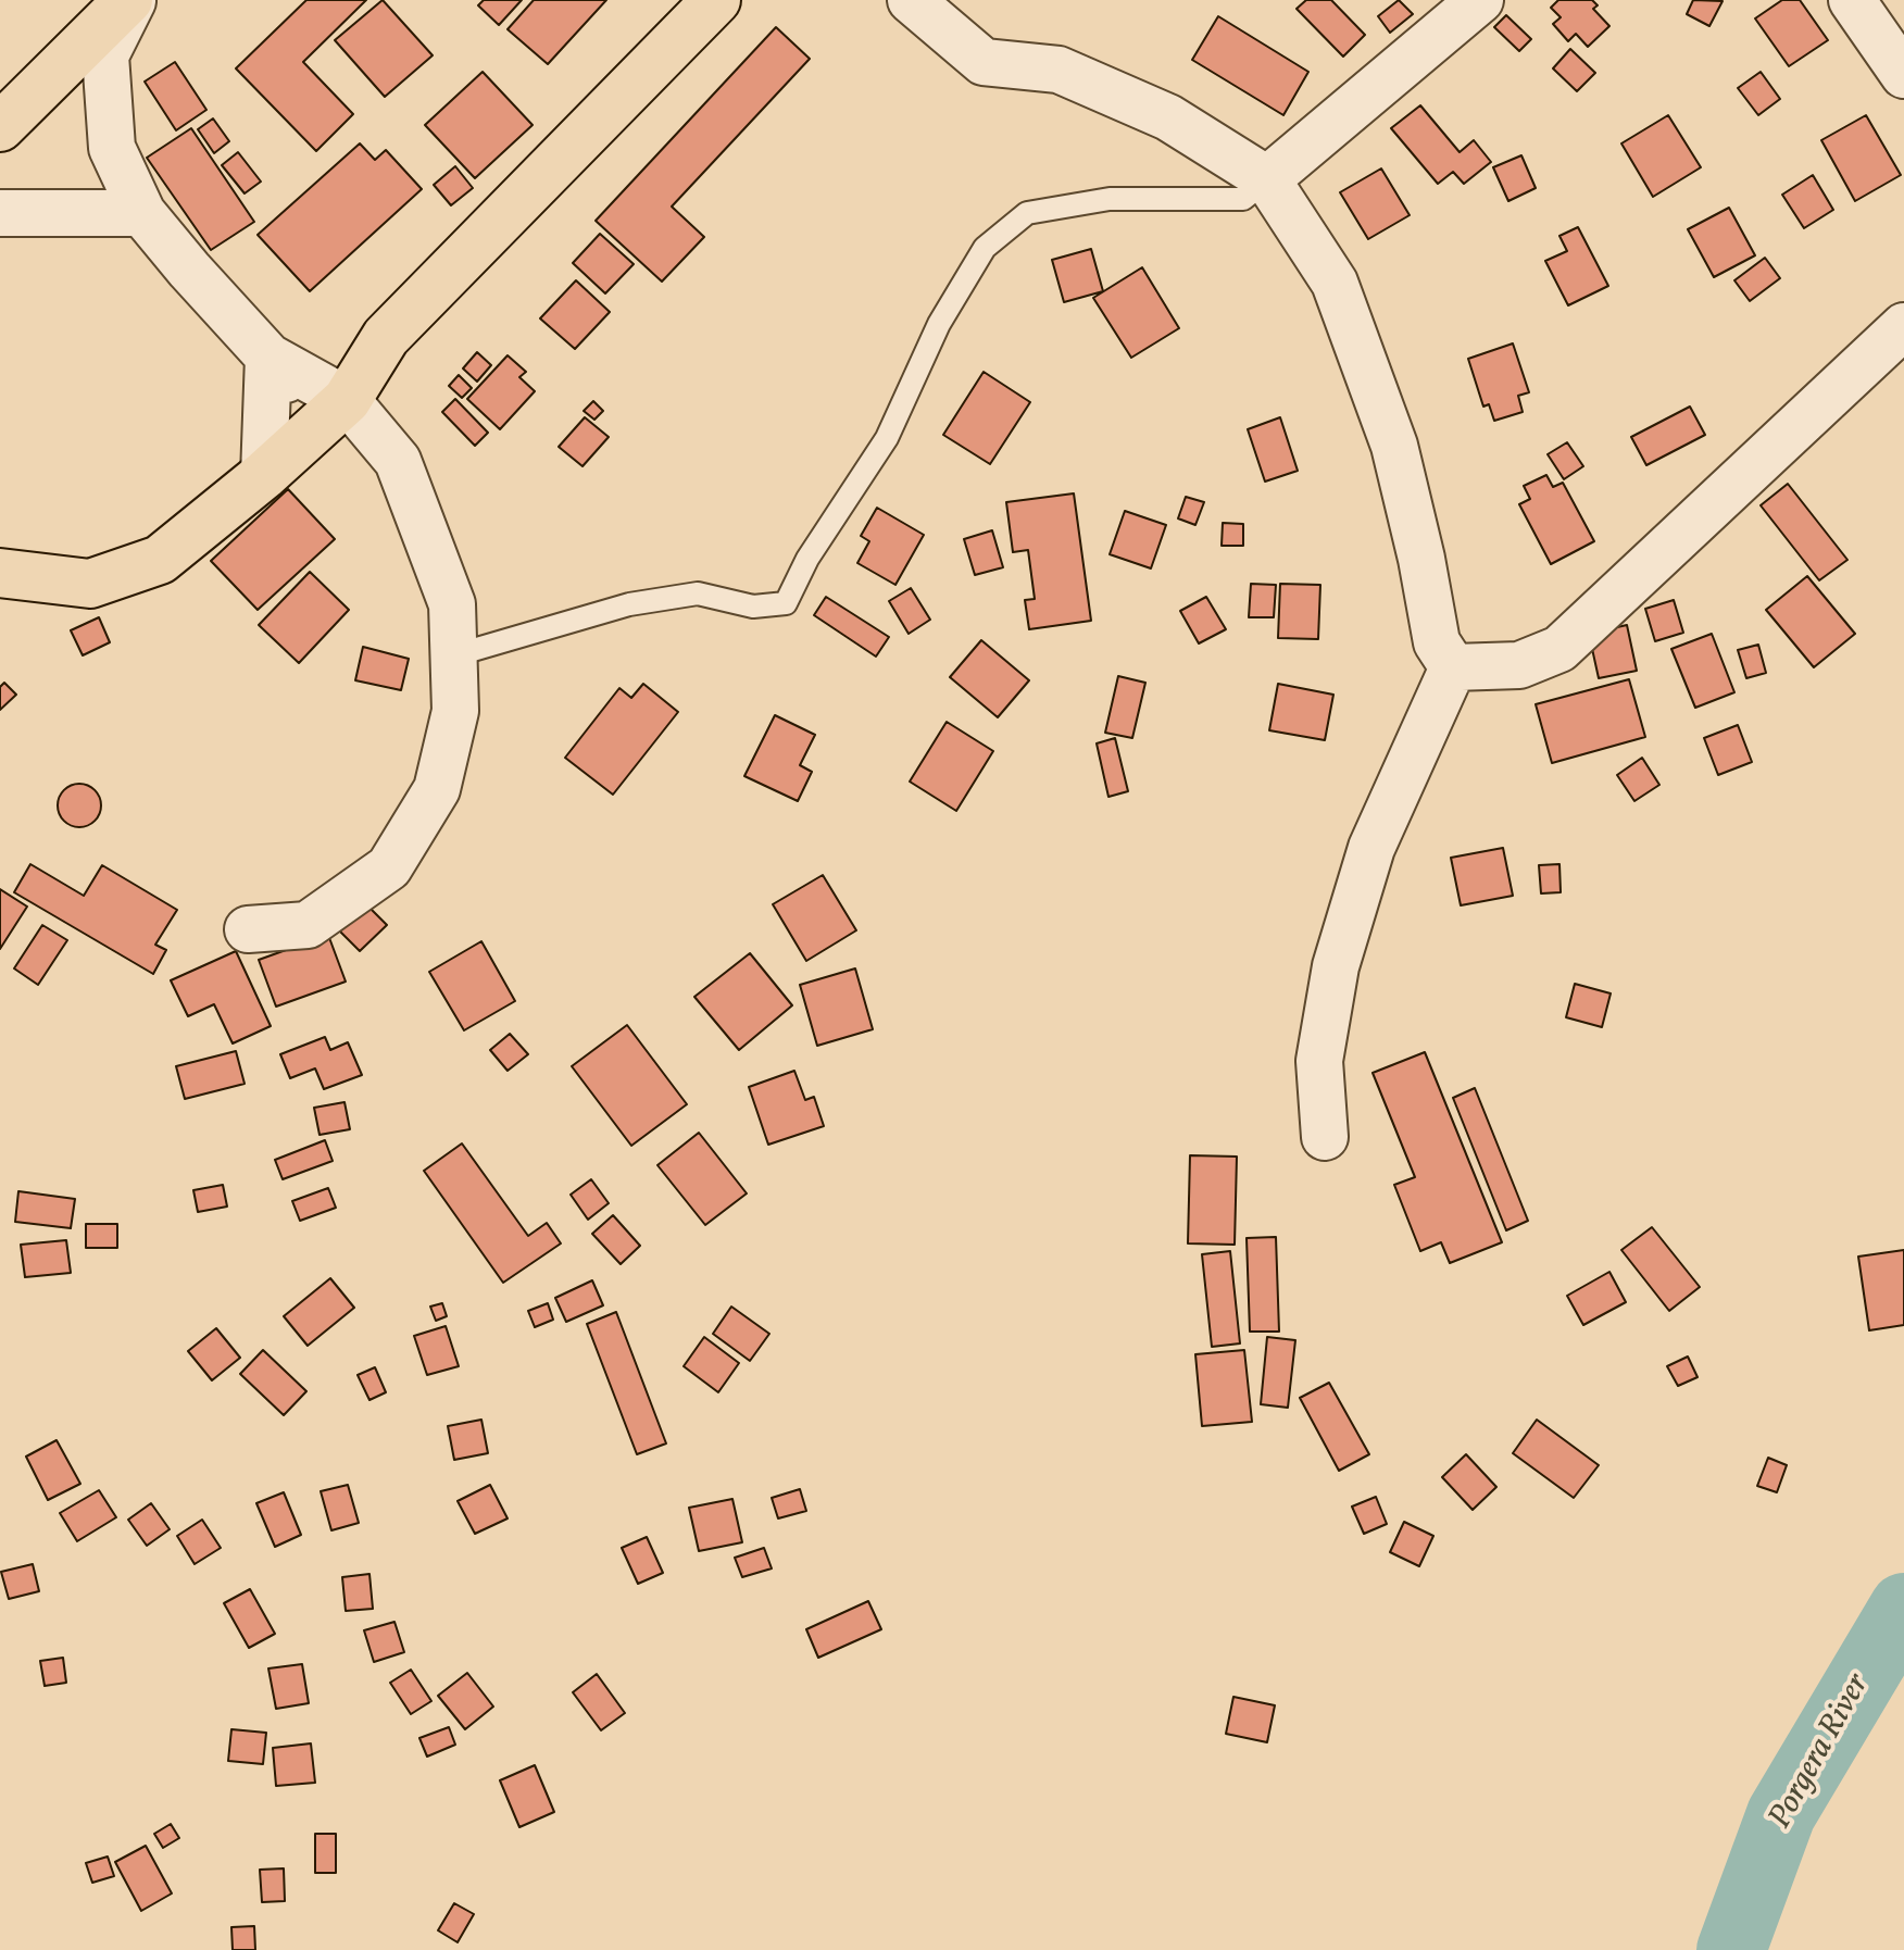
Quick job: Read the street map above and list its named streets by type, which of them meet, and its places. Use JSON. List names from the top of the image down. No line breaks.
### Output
{"water":["Porgera River"]}
